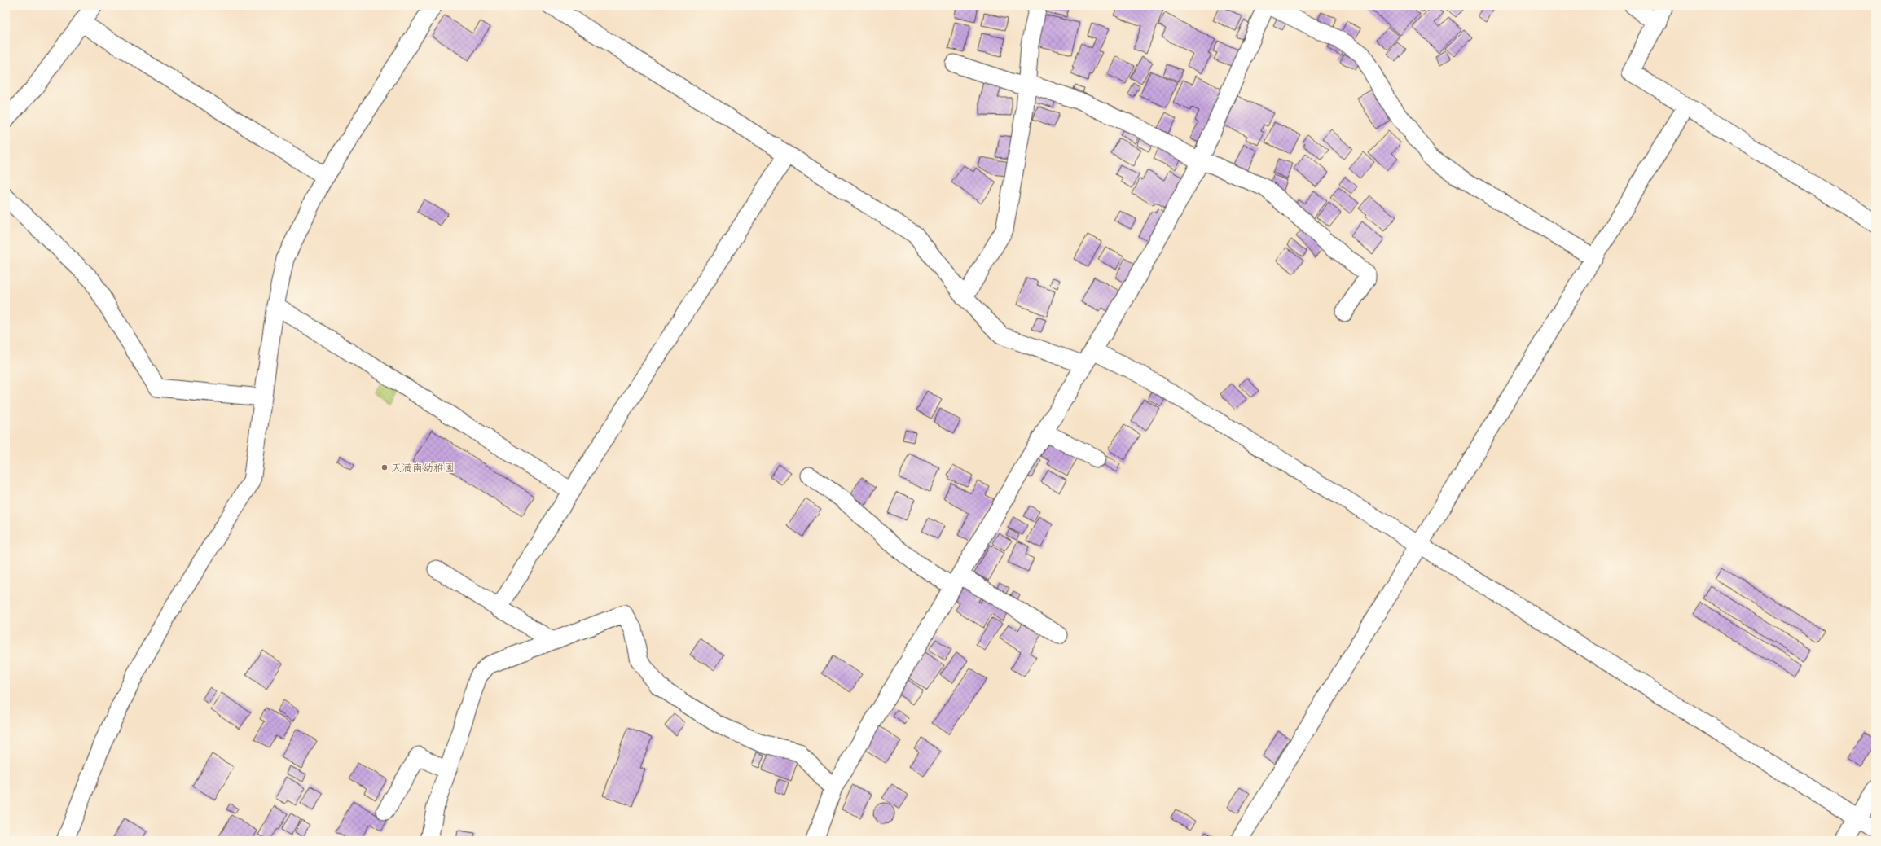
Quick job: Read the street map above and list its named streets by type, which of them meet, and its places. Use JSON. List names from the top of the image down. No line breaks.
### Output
{"places":["天満南幼稚園"]}
